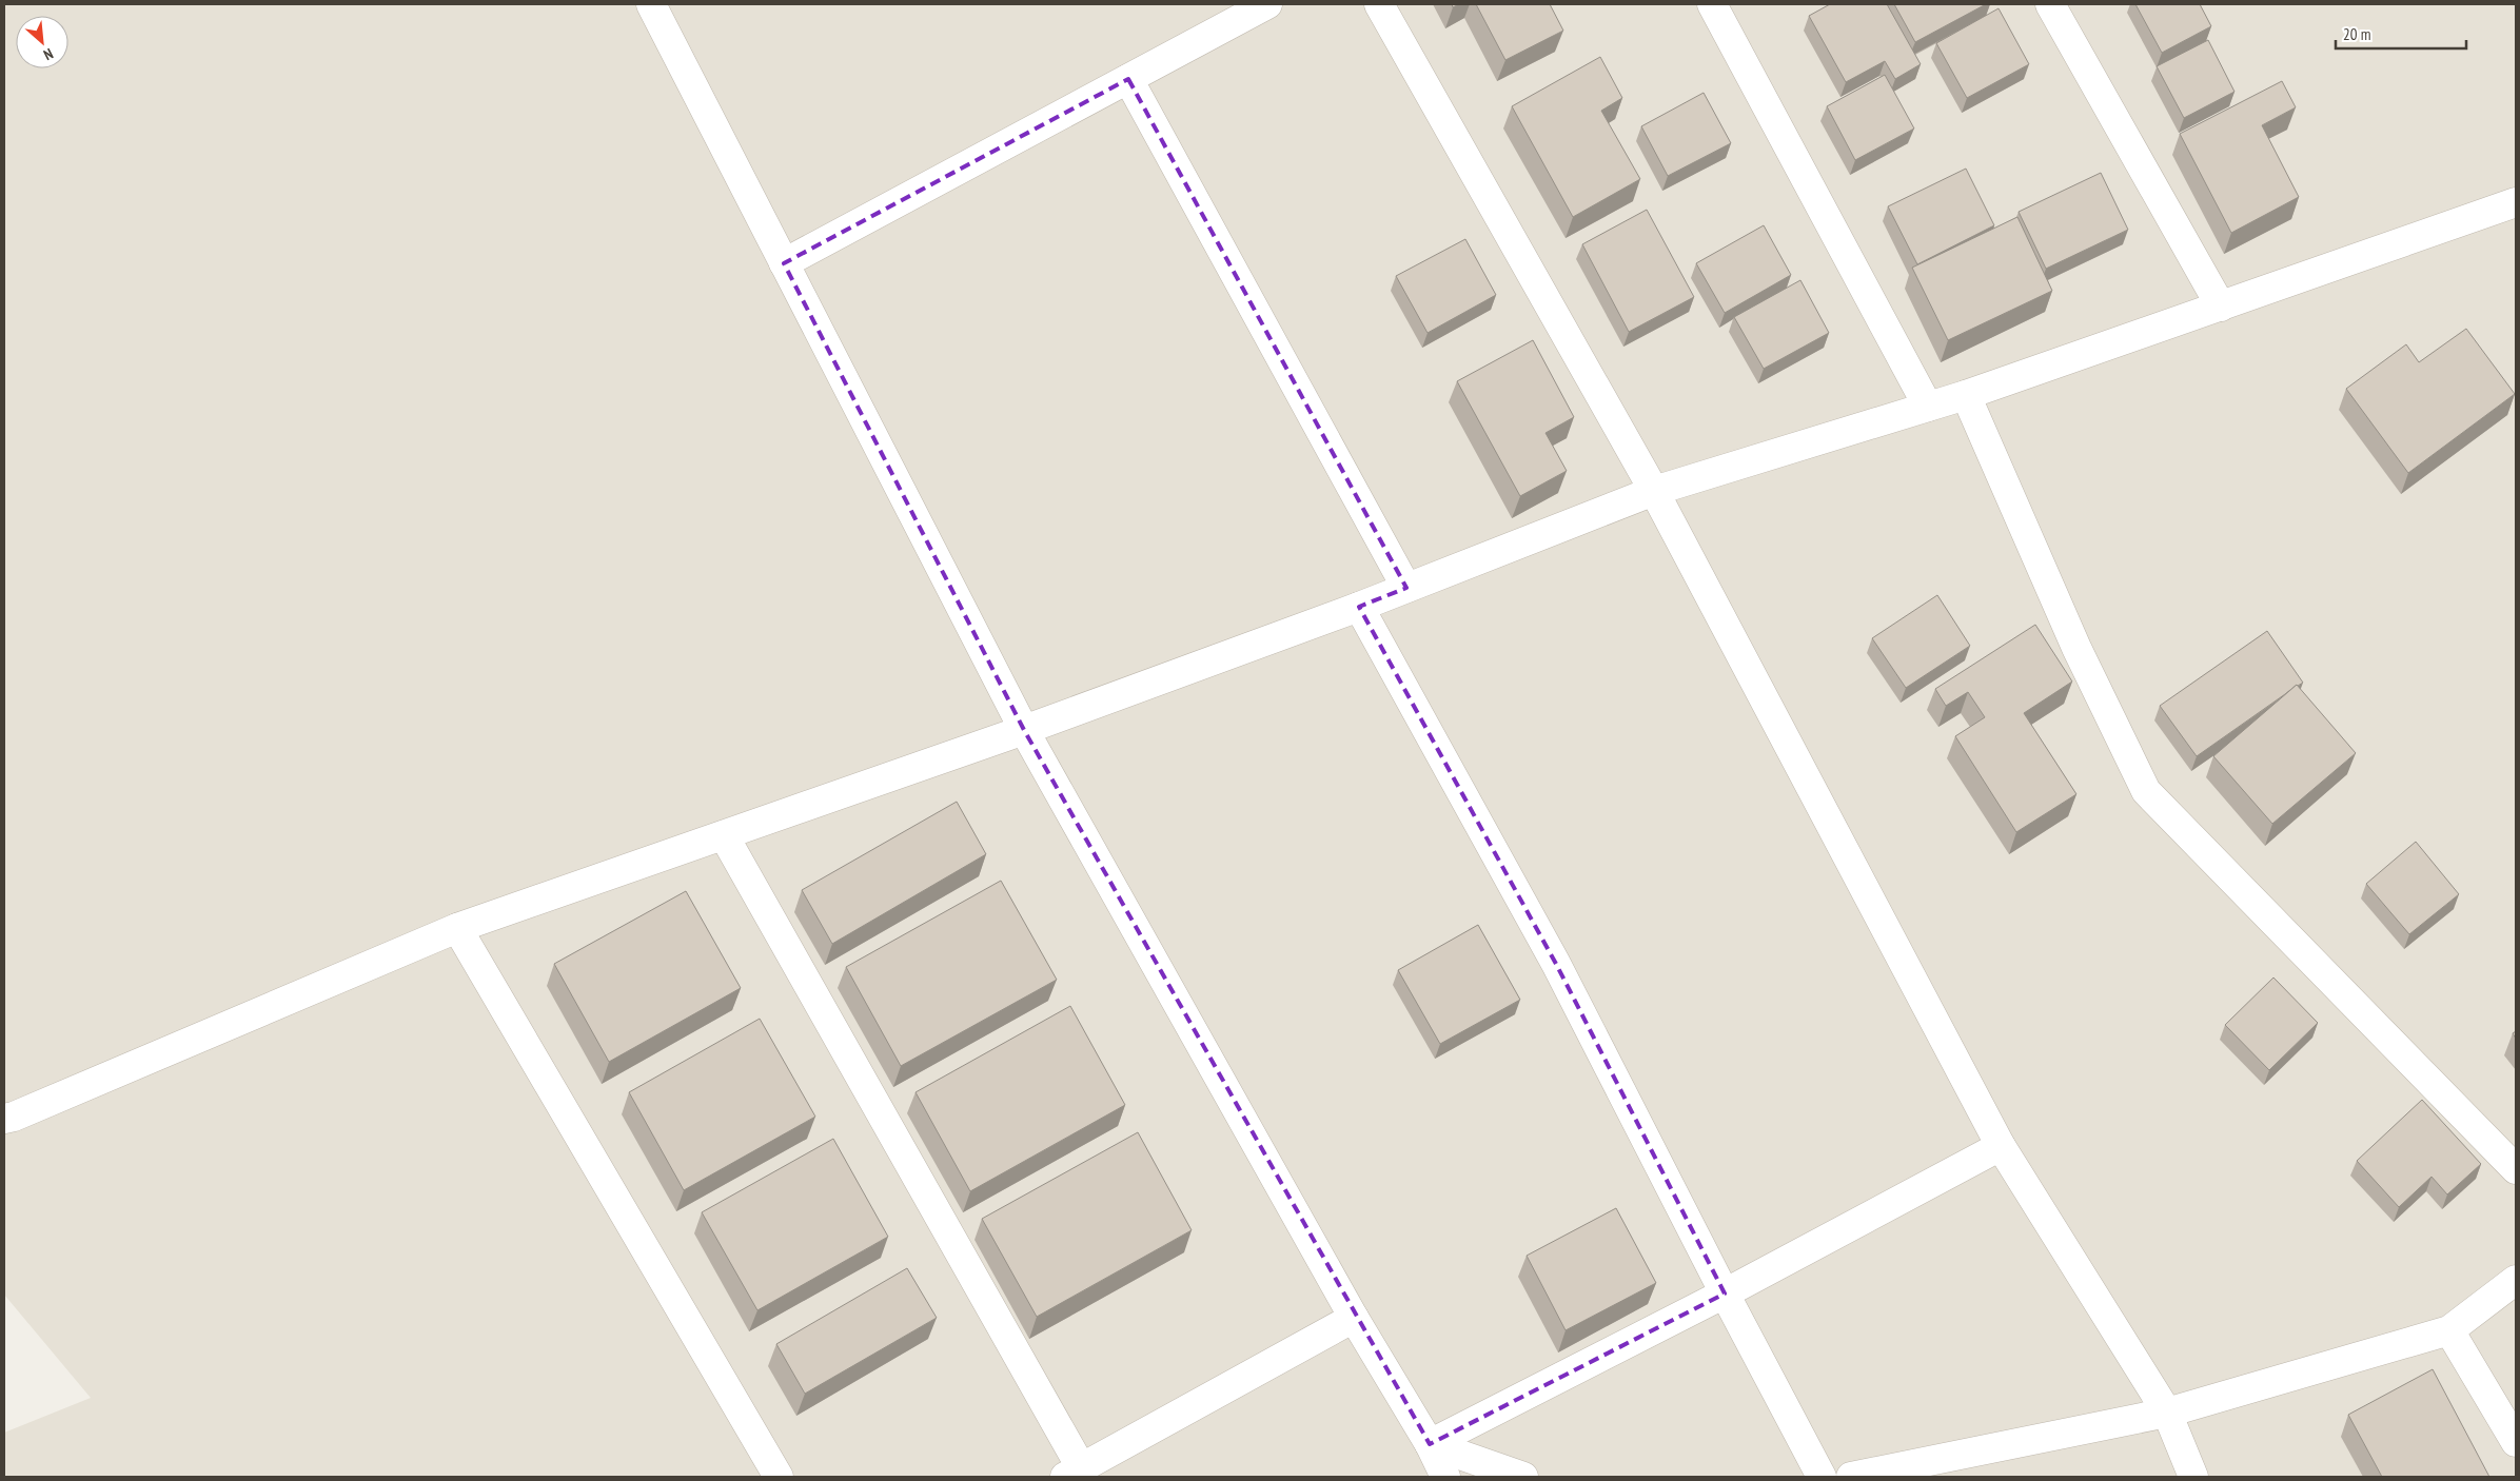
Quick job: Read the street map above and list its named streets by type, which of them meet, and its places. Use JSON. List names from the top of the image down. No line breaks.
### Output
{"scale_bar":"20 m","north":"bottom right"}
